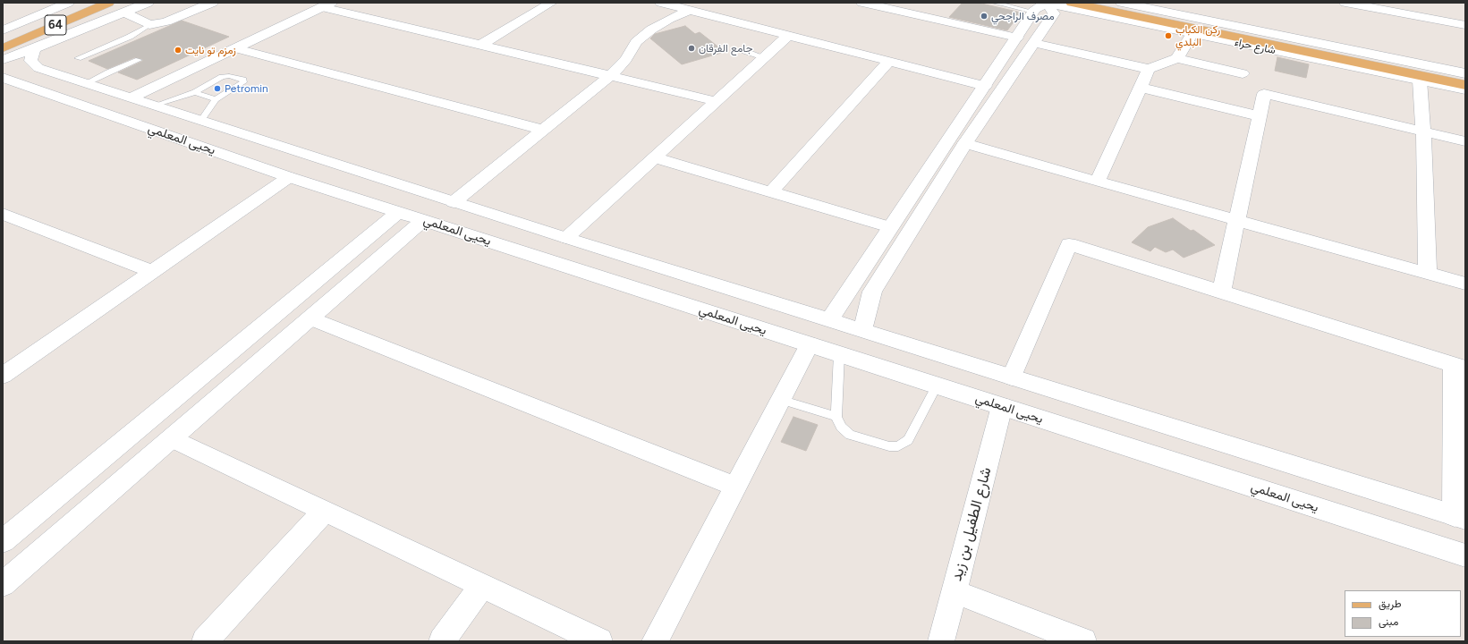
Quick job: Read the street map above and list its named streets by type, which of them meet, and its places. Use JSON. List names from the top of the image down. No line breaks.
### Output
{"streets":{"main road":["64","شارع حراء"],"street":["يحيى المعلمي","شارع الطفيل بن زيد"]},"crossings":[["يحيى المعلمي","شارع الطفيل بن زيد"]],"places":["مصرف الراجحي","ركن الكباب البلدي","جامع الفرقان","زمزم تو نايت","Petromin"],"legend":["طريق","مبنى"]}
